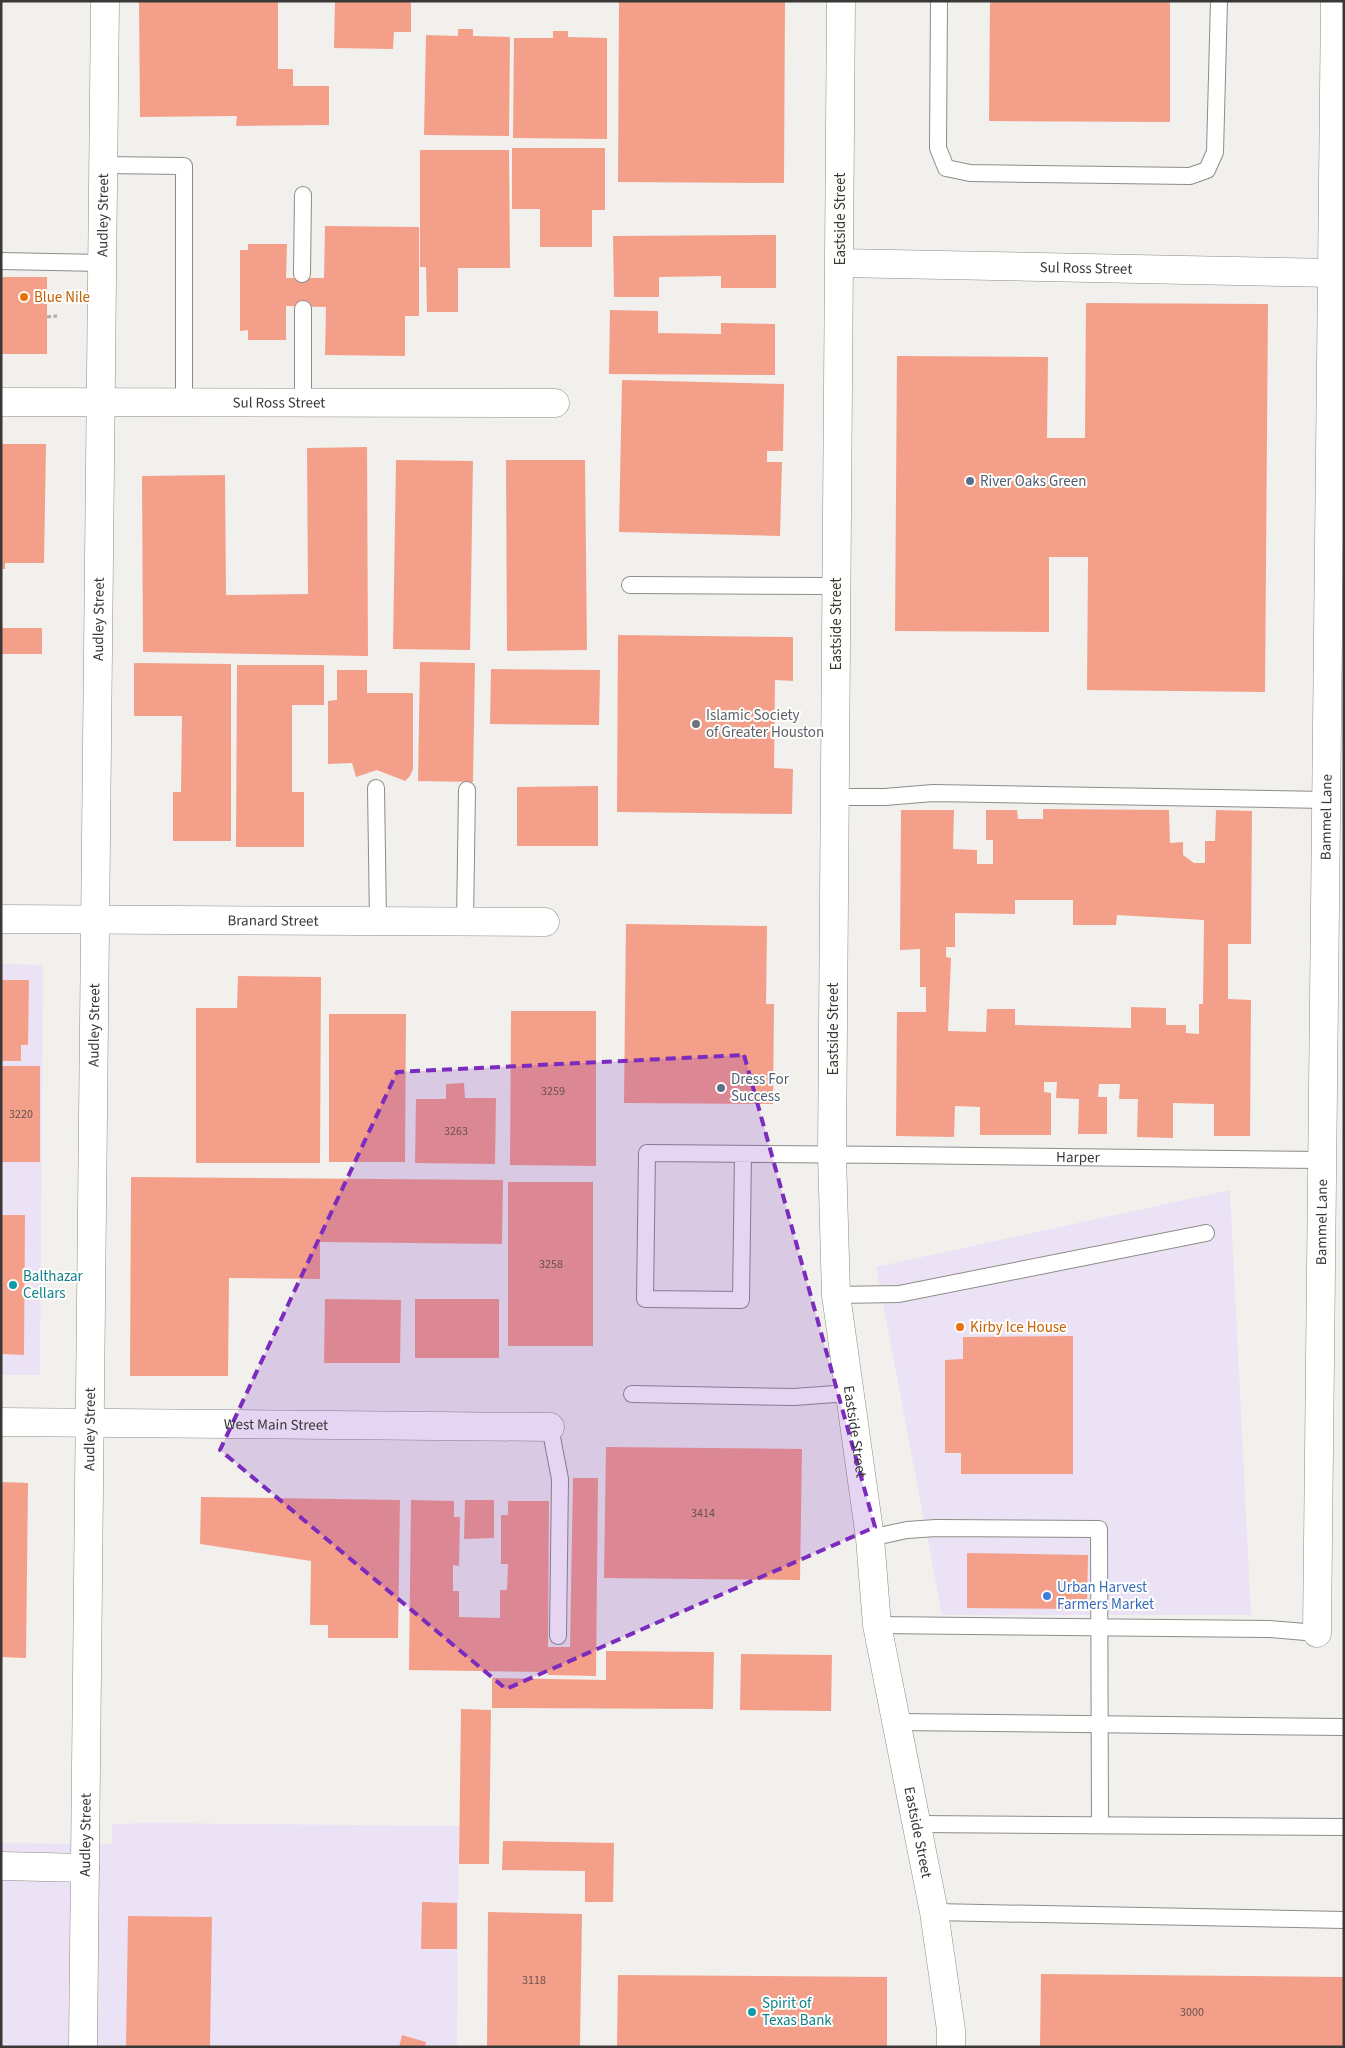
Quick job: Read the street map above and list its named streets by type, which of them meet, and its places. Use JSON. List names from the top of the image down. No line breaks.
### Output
{"streets":{"street":["Audley Street","Eastside Street","Sul Ross Street","Bammel Lane","Branard Street","West Main Street"],"lane":["Harper"]},"crossings":[["Audley Street","Sul Ross Street"],["Audley Street","Branard Street"],["Audley Street","West Main Street"],["Eastside Street","Sul Ross Street"],["Eastside Street","Harper"],["Sul Ross Street","Bammel Lane"],["Bammel Lane","Harper"]],"places":["Blue Nile","River Oaks Green","Islamic Society of Greater Houston","Dress For Success","Balthazar Cellars","Kirby Ice House","Urban Harvest Farmers Market","Spirit of Texas Bank"],"house_numbers":["3259","3220","3263","3258","3414","3118","3000"]}
